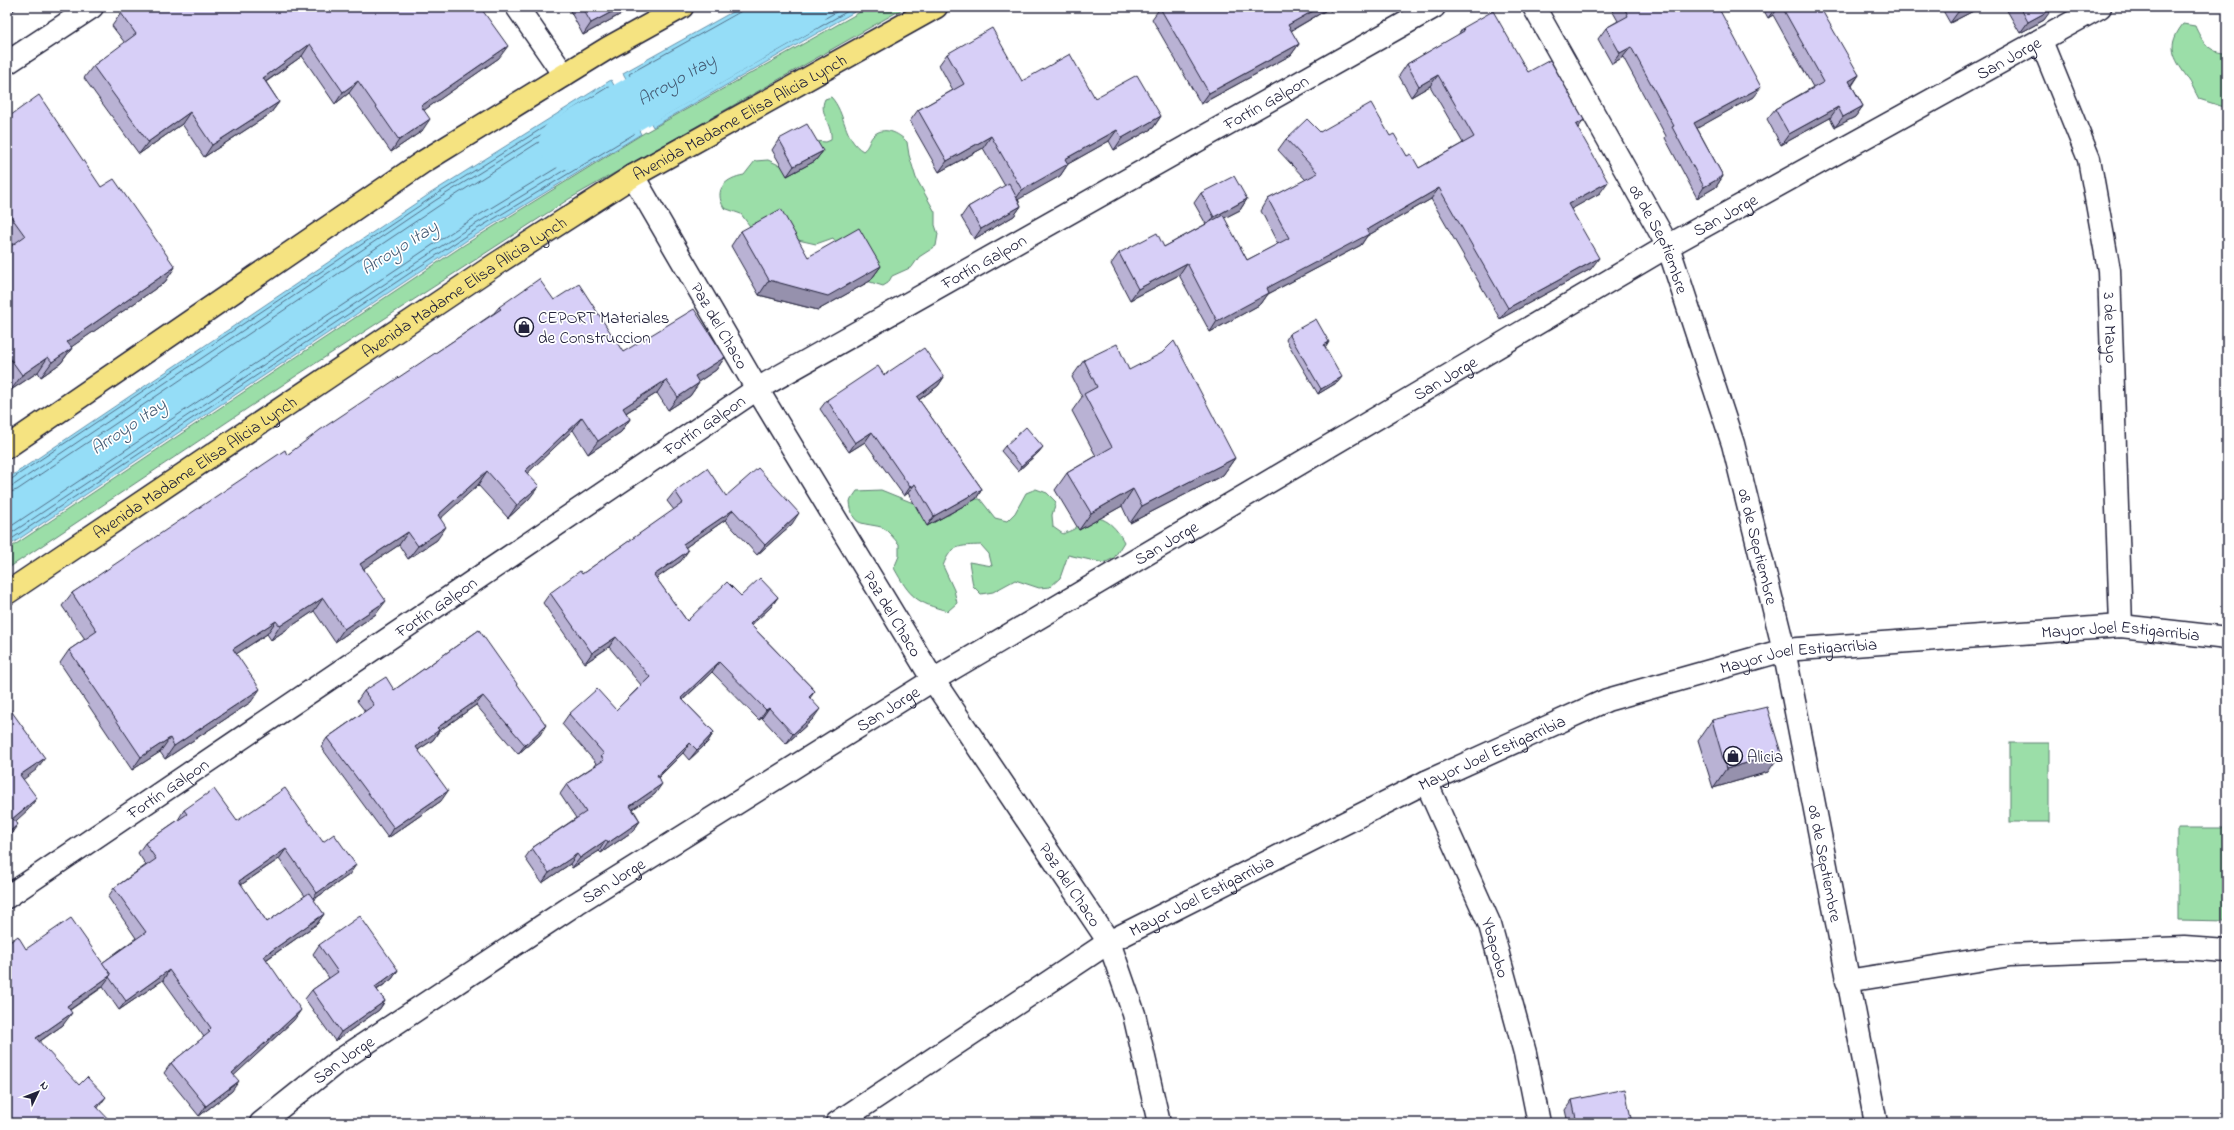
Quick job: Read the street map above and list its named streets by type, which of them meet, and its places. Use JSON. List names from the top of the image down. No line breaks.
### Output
{"streets":{"highway":["Avenida Madame Elisa Alicia Lynch"],"street":["San Jorge","Fortín Galpon","08 de Septiembre","Paz del Chaco","3 de Mayo","Mayor Joel Estigarribia","Ybapobo"]},"crossings":[["San Jorge","08 de Septiembre"],["San Jorge","Paz del Chaco"],["San Jorge","3 de Mayo"],["Fortín Galpon","Paz del Chaco"],["Avenida Madame Elisa Alicia Lynch","Paz del Chaco"],["08 de Septiembre","Mayor Joel Estigarribia"],["Paz del Chaco","Mayor Joel Estigarribia"],["3 de Mayo","Mayor Joel Estigarribia"],["Mayor Joel Estigarribia","Ybapobo"]],"water":["Arroyo Itay"],"places":{"shop":["CEPORT Materiales de Construccion","Alicia"]},"north":"top right"}
